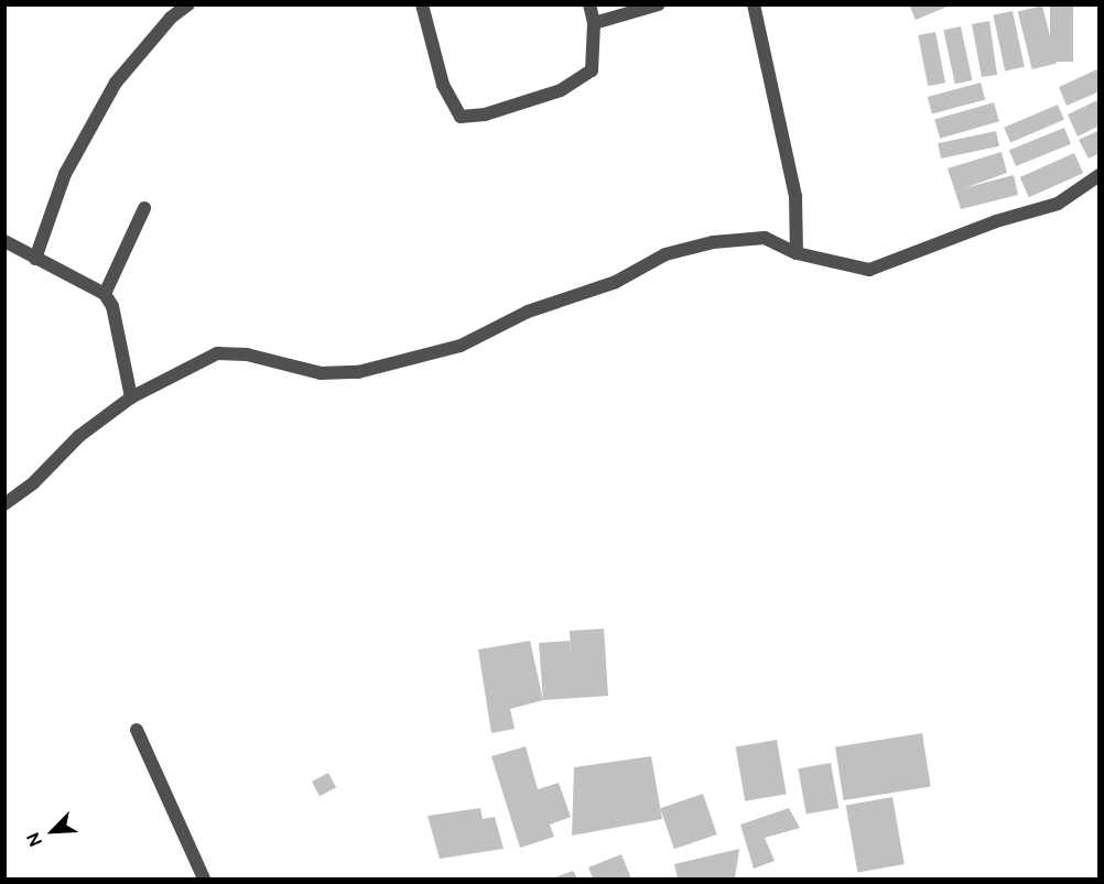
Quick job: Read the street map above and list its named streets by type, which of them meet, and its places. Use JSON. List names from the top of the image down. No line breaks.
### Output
{"north":"bottom left"}
